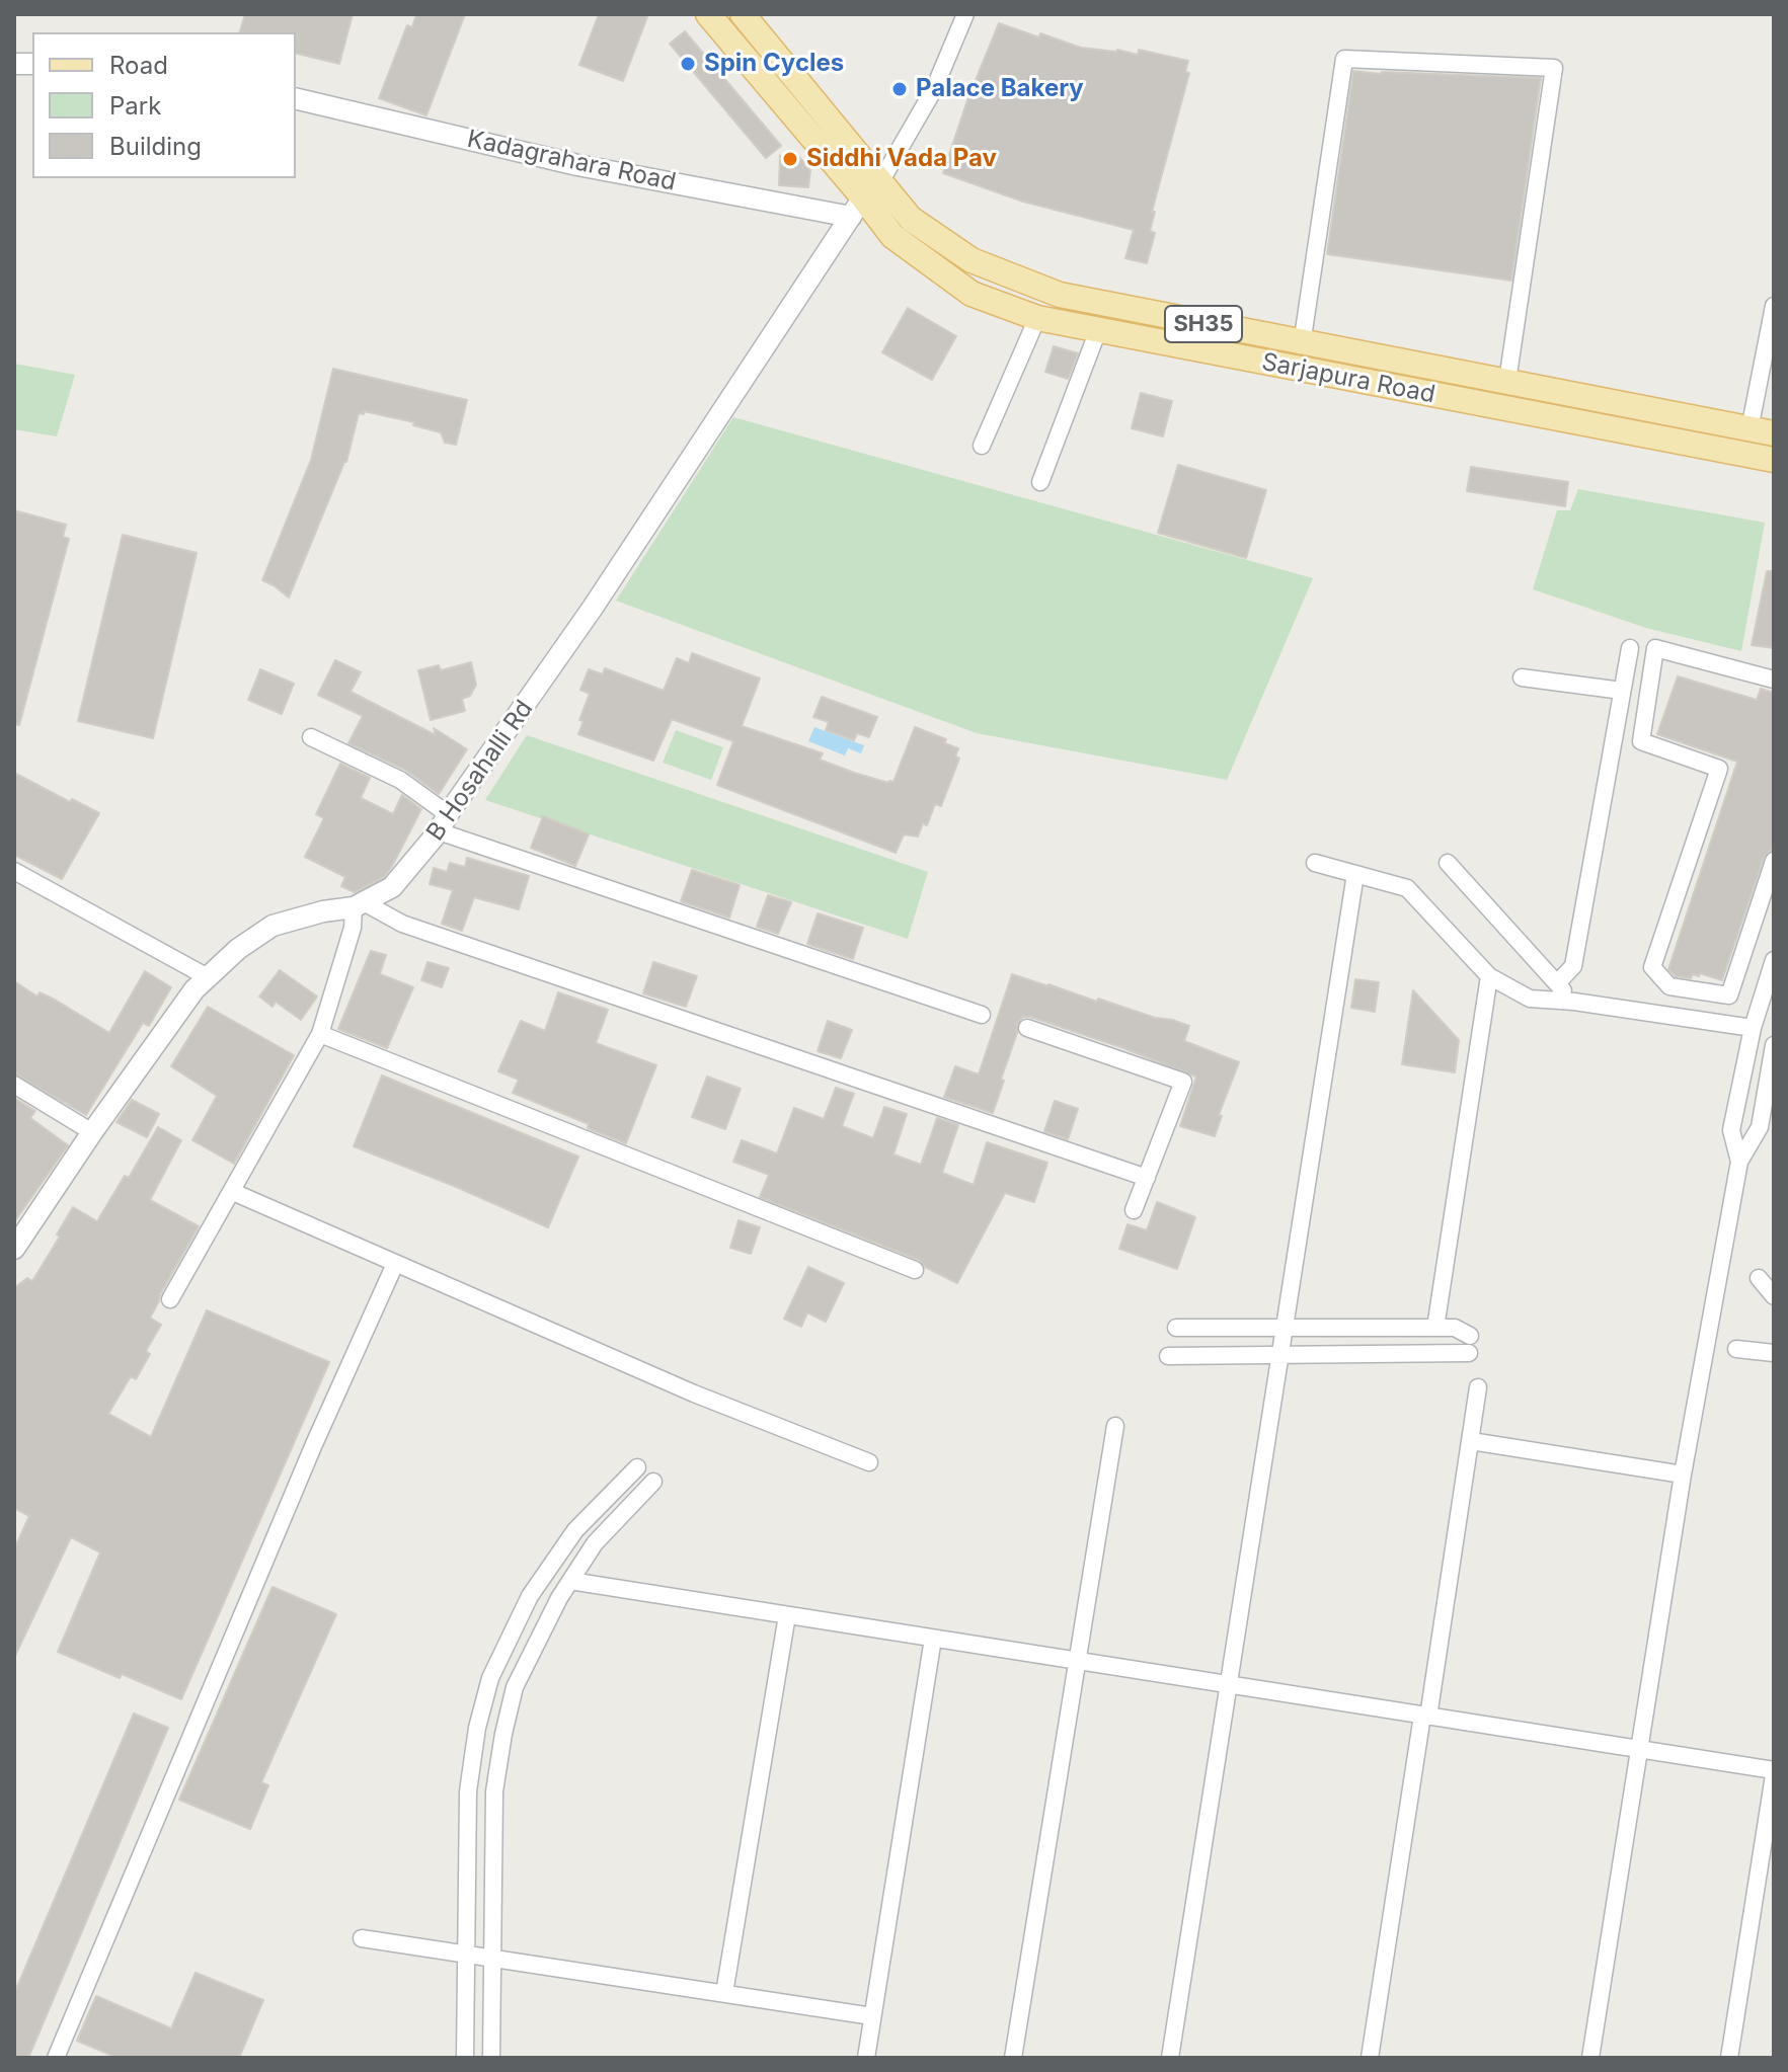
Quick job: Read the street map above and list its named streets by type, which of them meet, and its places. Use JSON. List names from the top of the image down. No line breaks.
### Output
{"streets":{"main road":["SH35","Sarjapura Road"],"street":["Kadagrahara Road","B Hosahalli Rd"]},"crossings":[["Kadagrahara Road","Sarjapura Road"],["Kadagrahara Road","B Hosahalli Rd"],["Sarjapura Road","B Hosahalli Rd"]],"places":["Spin Cycles","Palace Bakery","Siddhi Vada Pav"],"legend":["Road","Park","Building"]}
